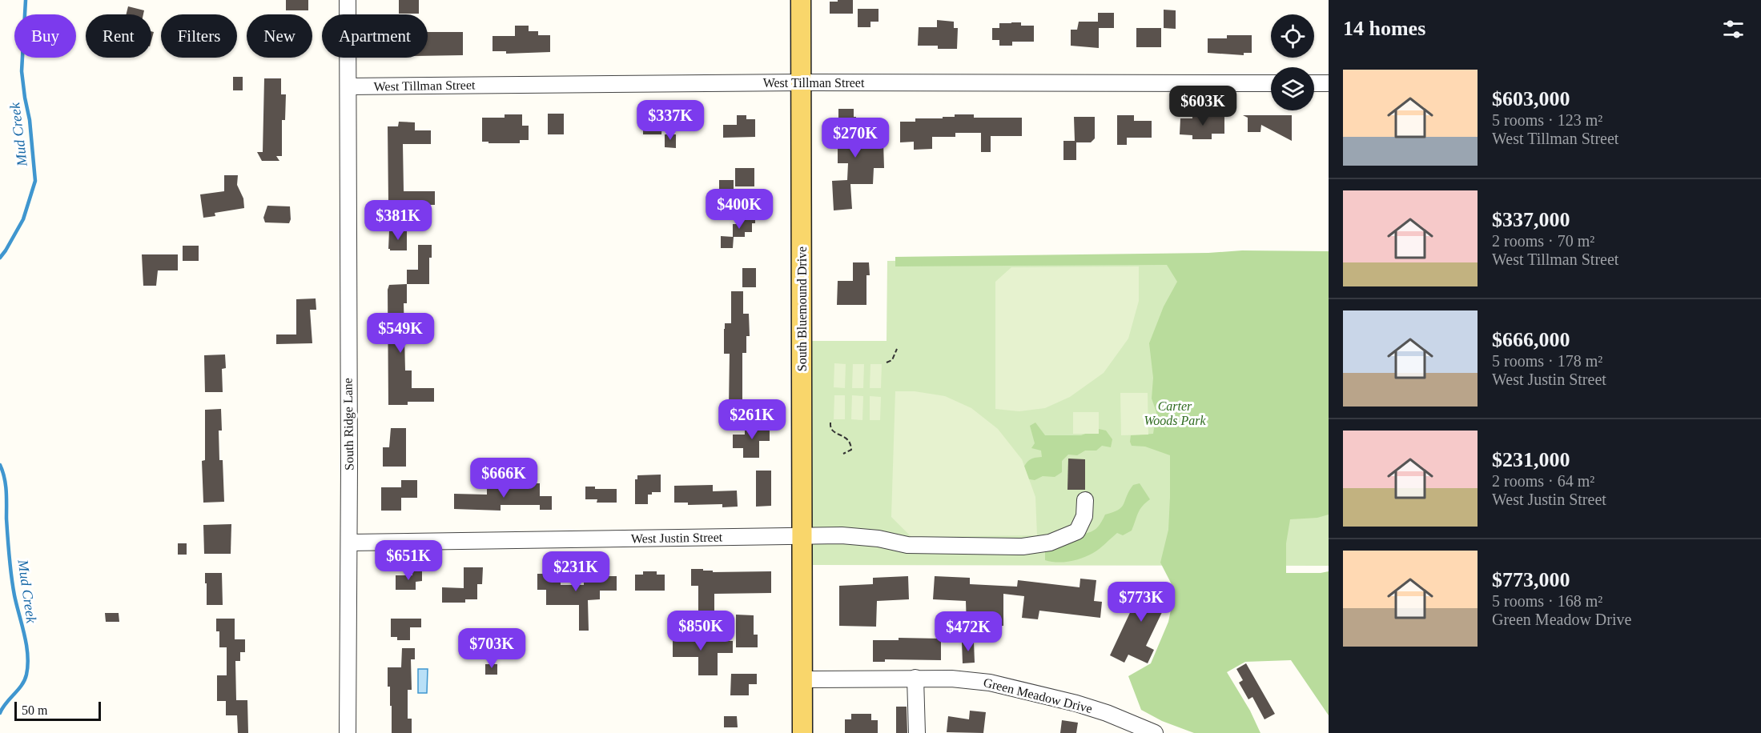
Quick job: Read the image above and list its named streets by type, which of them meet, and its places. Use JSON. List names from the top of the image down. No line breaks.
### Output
{"streets":{"main road":["South Bluemound Drive"],"street":["West Tillman Street","South Ridge Lane","West Justin Street","Green Meadow Drive"]},"crossings":[["West Tillman Street","South Bluemound Drive"],["West Tillman Street","South Ridge Lane"],["South Bluemound Drive","West Justin Street"],["South Bluemound Drive","Green Meadow Drive"],["South Ridge Lane","West Justin Street"]],"water":["Mud Creek"],"parks":["Carter Woods Park"],"scale_bar":"50 m","page":{"heading":"14 homes","chip":["Buy","Rent","Filters","New","Apartment"],"list":[{"name":"$603,000","note":"5 rooms · 123 m² · West Tillman Street"},{"name":"$337,000","note":"2 rooms · 70 m² · West Tillman Street"},{"name":"$666,000","note":"5 rooms · 178 m² · West Justin Street"},{"name":"$231,000","note":"2 rooms · 64 m² · West Justin Street"},{"name":"$773,000","note":"5 rooms · 168 m² · Green Meadow Drive"}],"price":["$603K","$337K","$270K","$400K","$381K","$549K","$261K","$666K","$651K","$231K","$773K","$850K","$472K","$703K"],"scale":"50 m"}}
